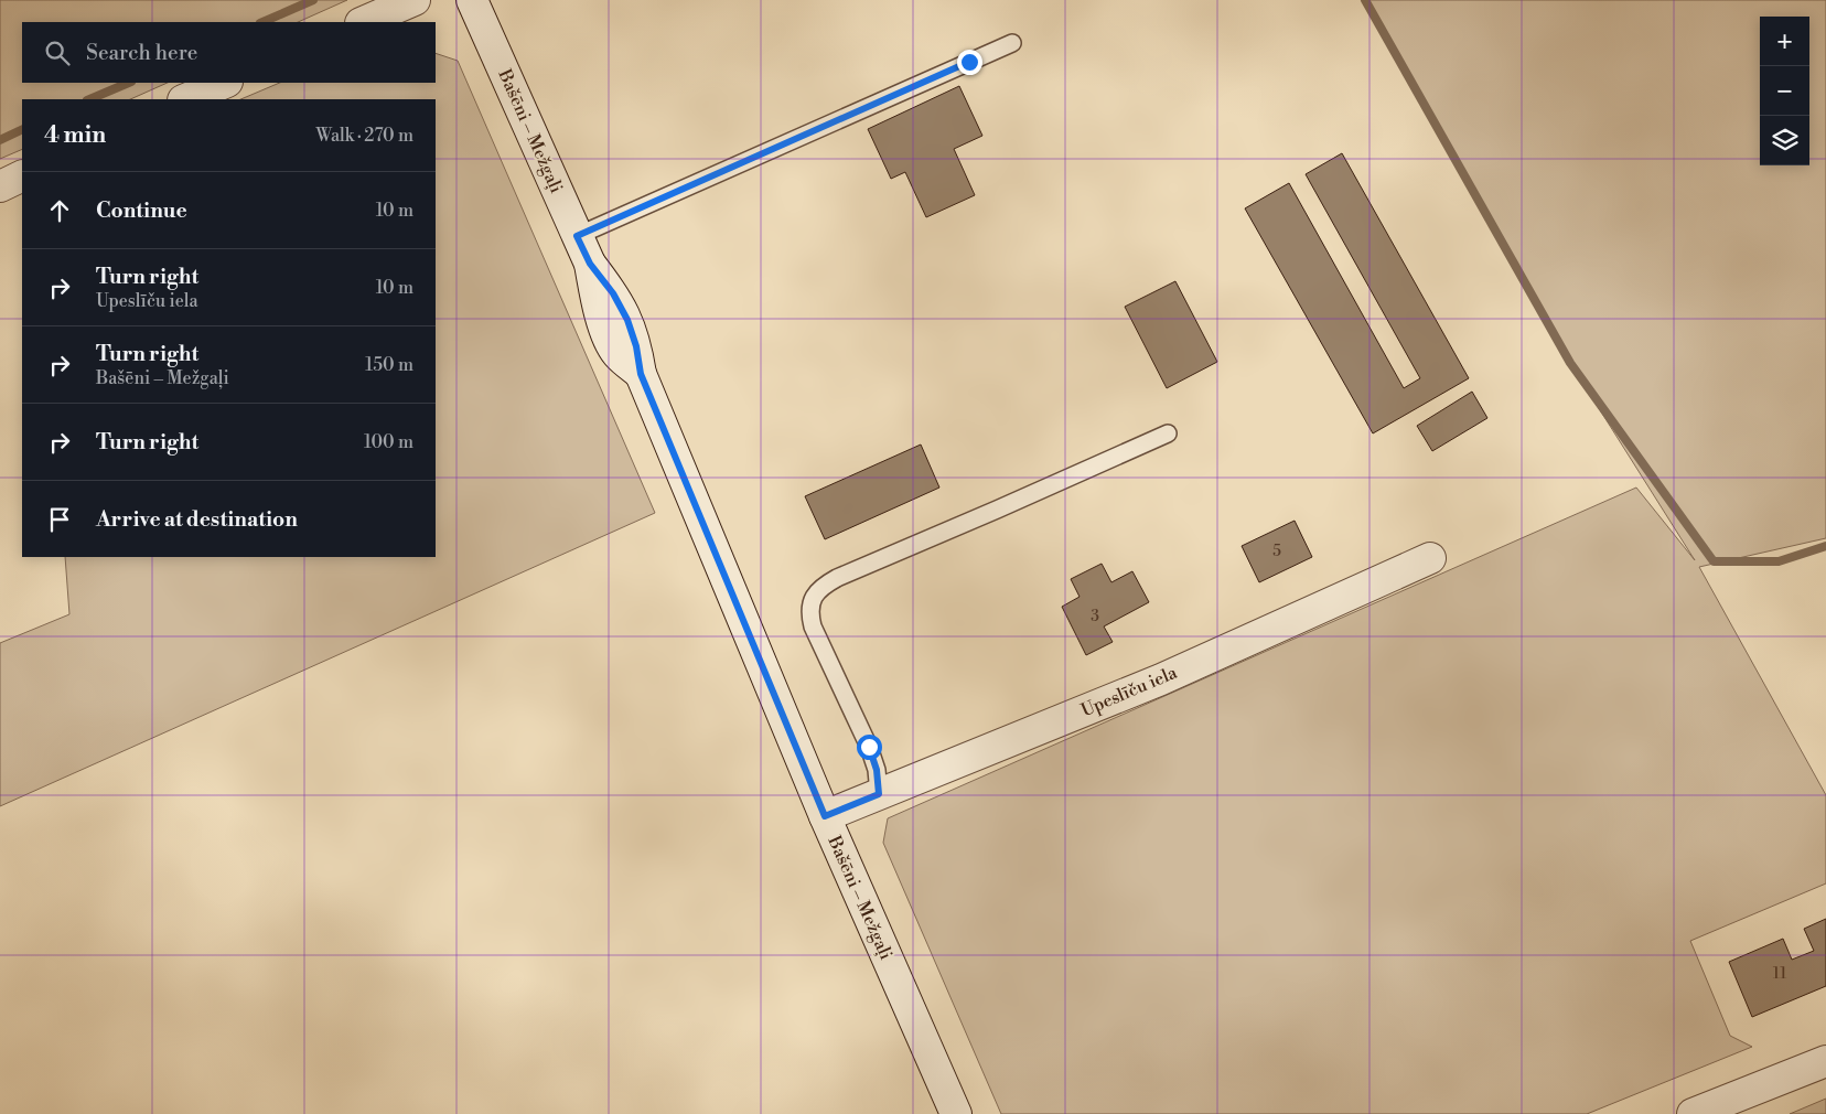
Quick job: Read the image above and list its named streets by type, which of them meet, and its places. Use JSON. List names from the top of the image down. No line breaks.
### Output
{"streets":{"street":["Bašēni – Mežgaļi","Upeslīču iela"]},"crossings":[["Bašēni – Mežgaļi","Upeslīču iela"]],"house_numbers":["5","3","11"],"page":{"map_buttons":["+","−"],"search":"Search here","heading":["4 min","Walk · 270 m"],"list":[["Continue","10 m"],["Turn right","Upeslīču iela","10 m"],["Turn right","Bašēni – Mežgaļi","150 m"],["Turn right","100 m"],"Arrive at destination"]}}
